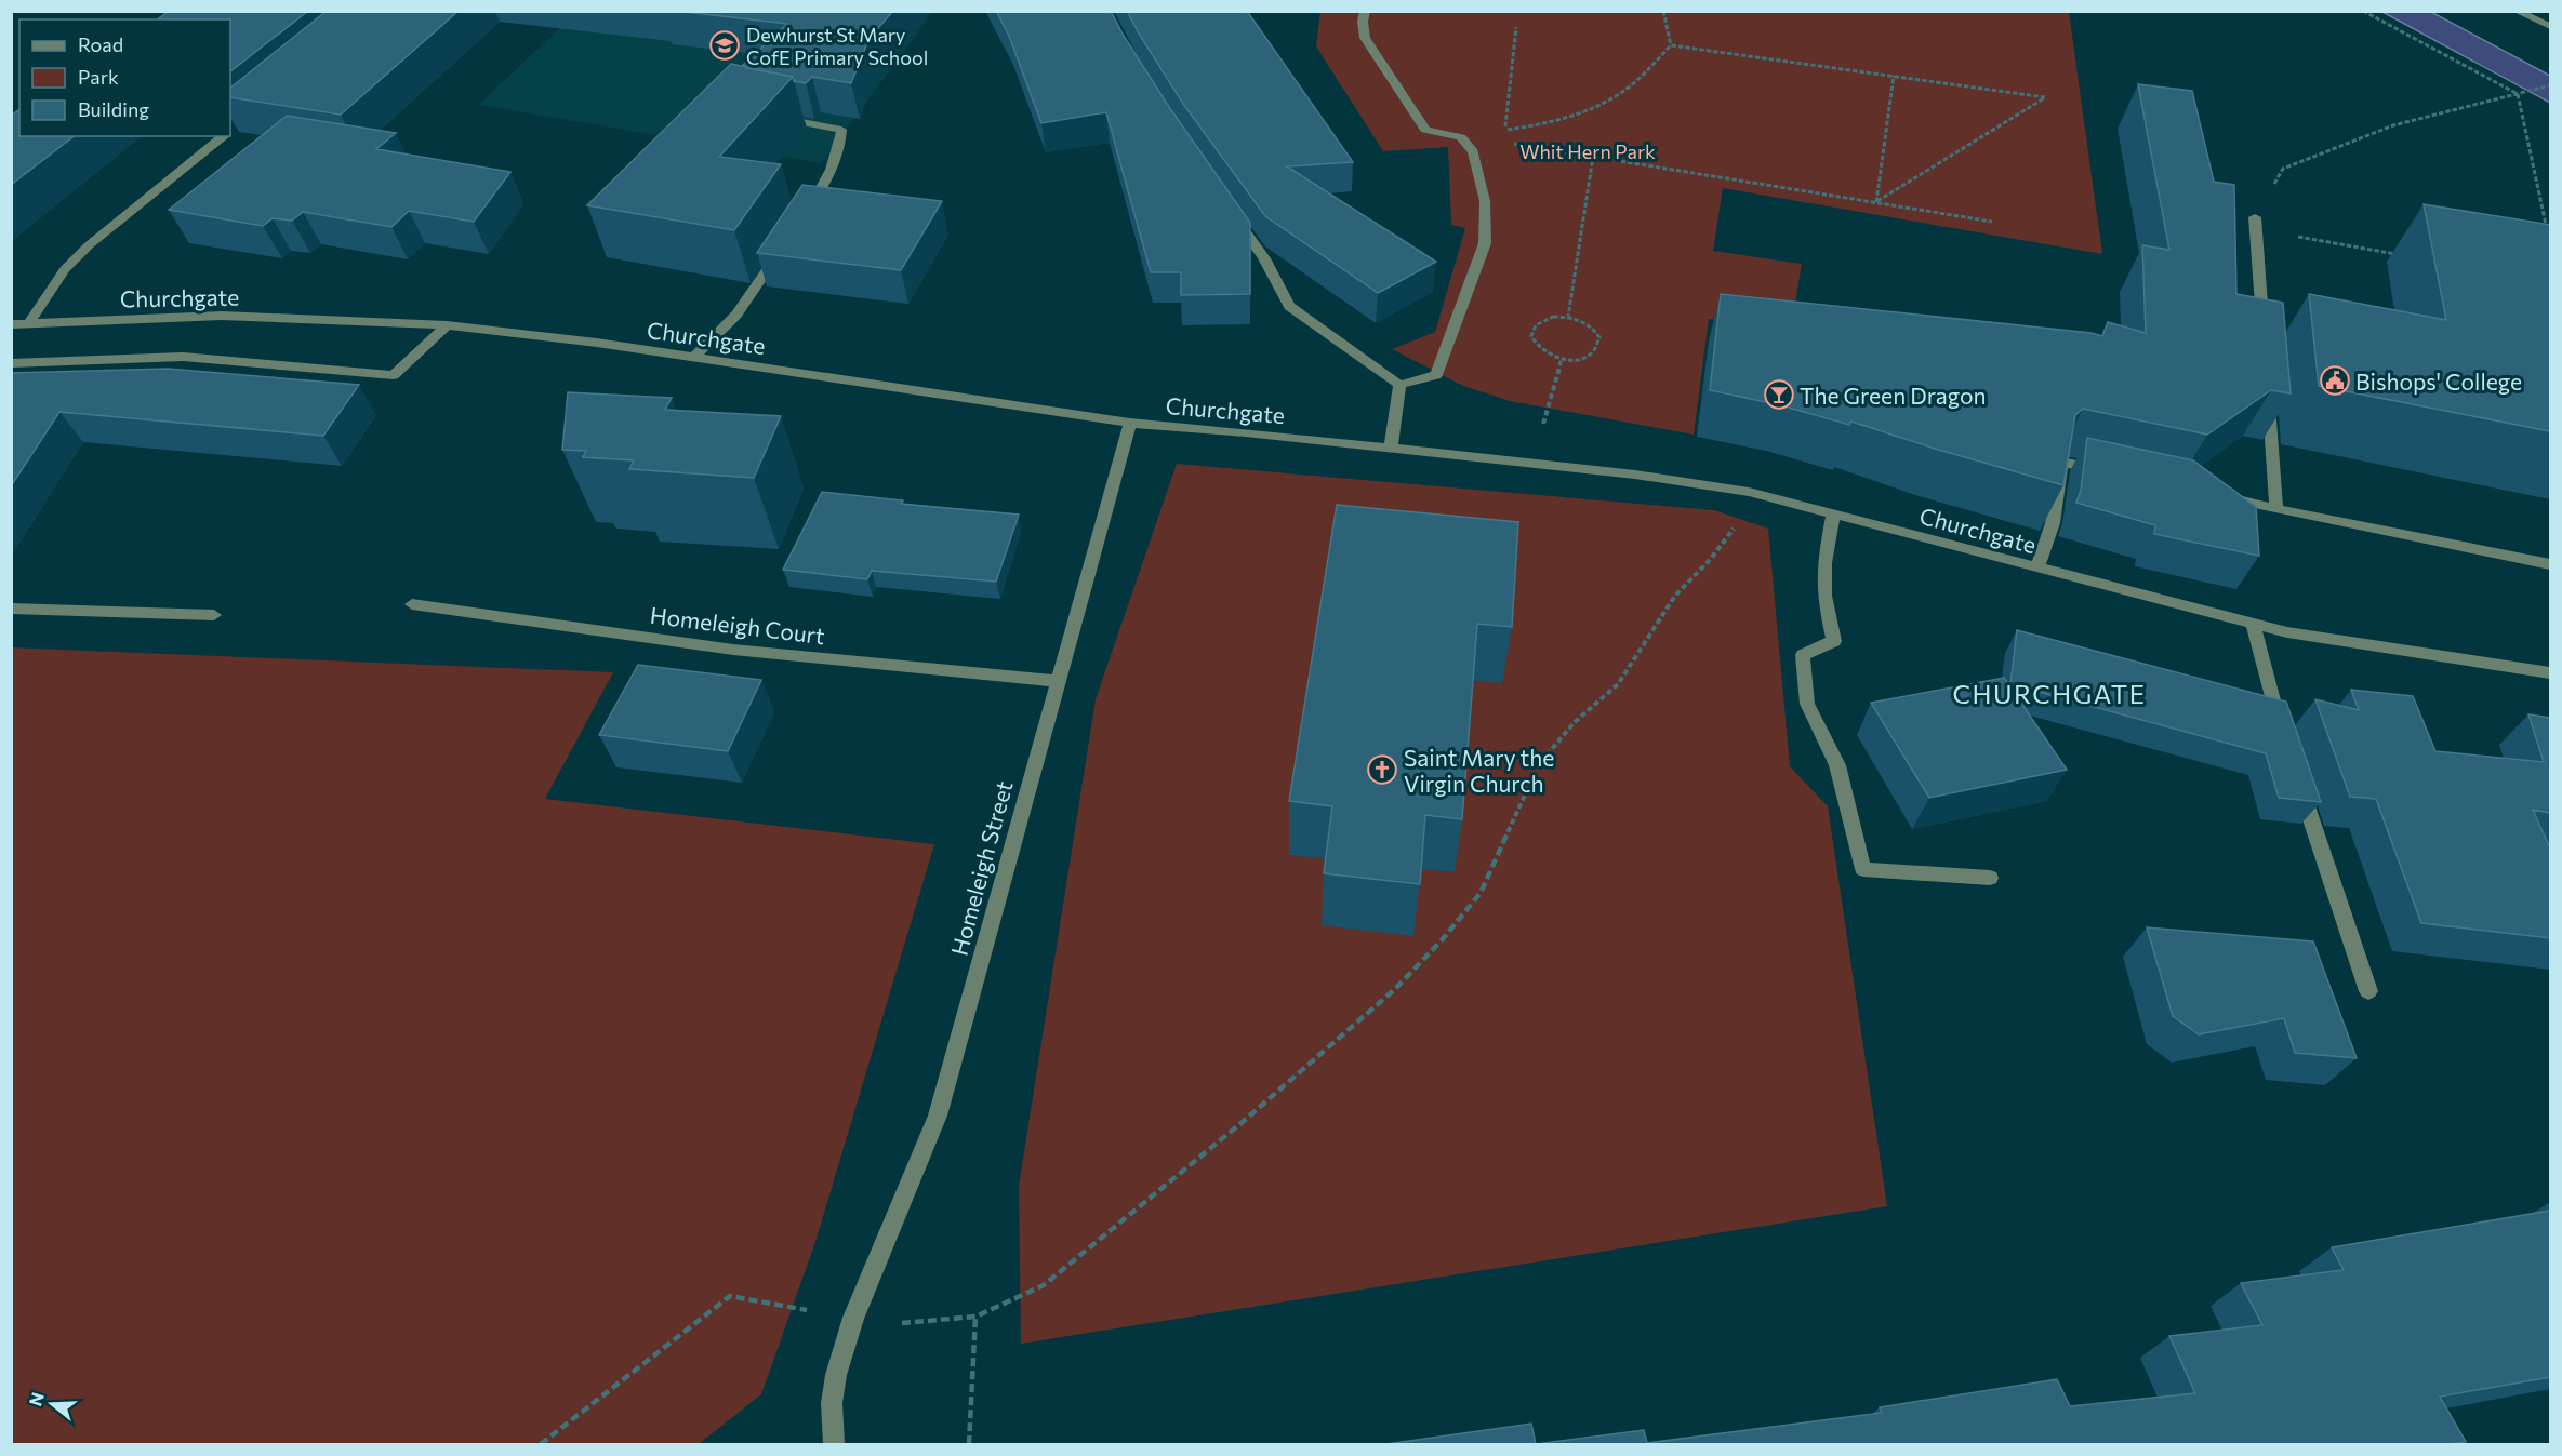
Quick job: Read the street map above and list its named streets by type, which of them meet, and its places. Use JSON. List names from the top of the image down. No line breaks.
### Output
{"streets":{"street":["Churchgate","Homeleigh Court","Homeleigh Street"]},"crossings":[["Churchgate","Homeleigh Street"],["Homeleigh Court","Homeleigh Street"]],"districts":["CHURCHGATE"],"parks":["Whit Hern Park"],"places":{"school or university":["Dewhurst St Mary CofE Primary School"],"public building":["Bishops' College"],"bar":["The Green Dragon"],"church":["Saint Mary the Virgin Church"]},"legend":["Road","Park","Building"],"north":"left"}
